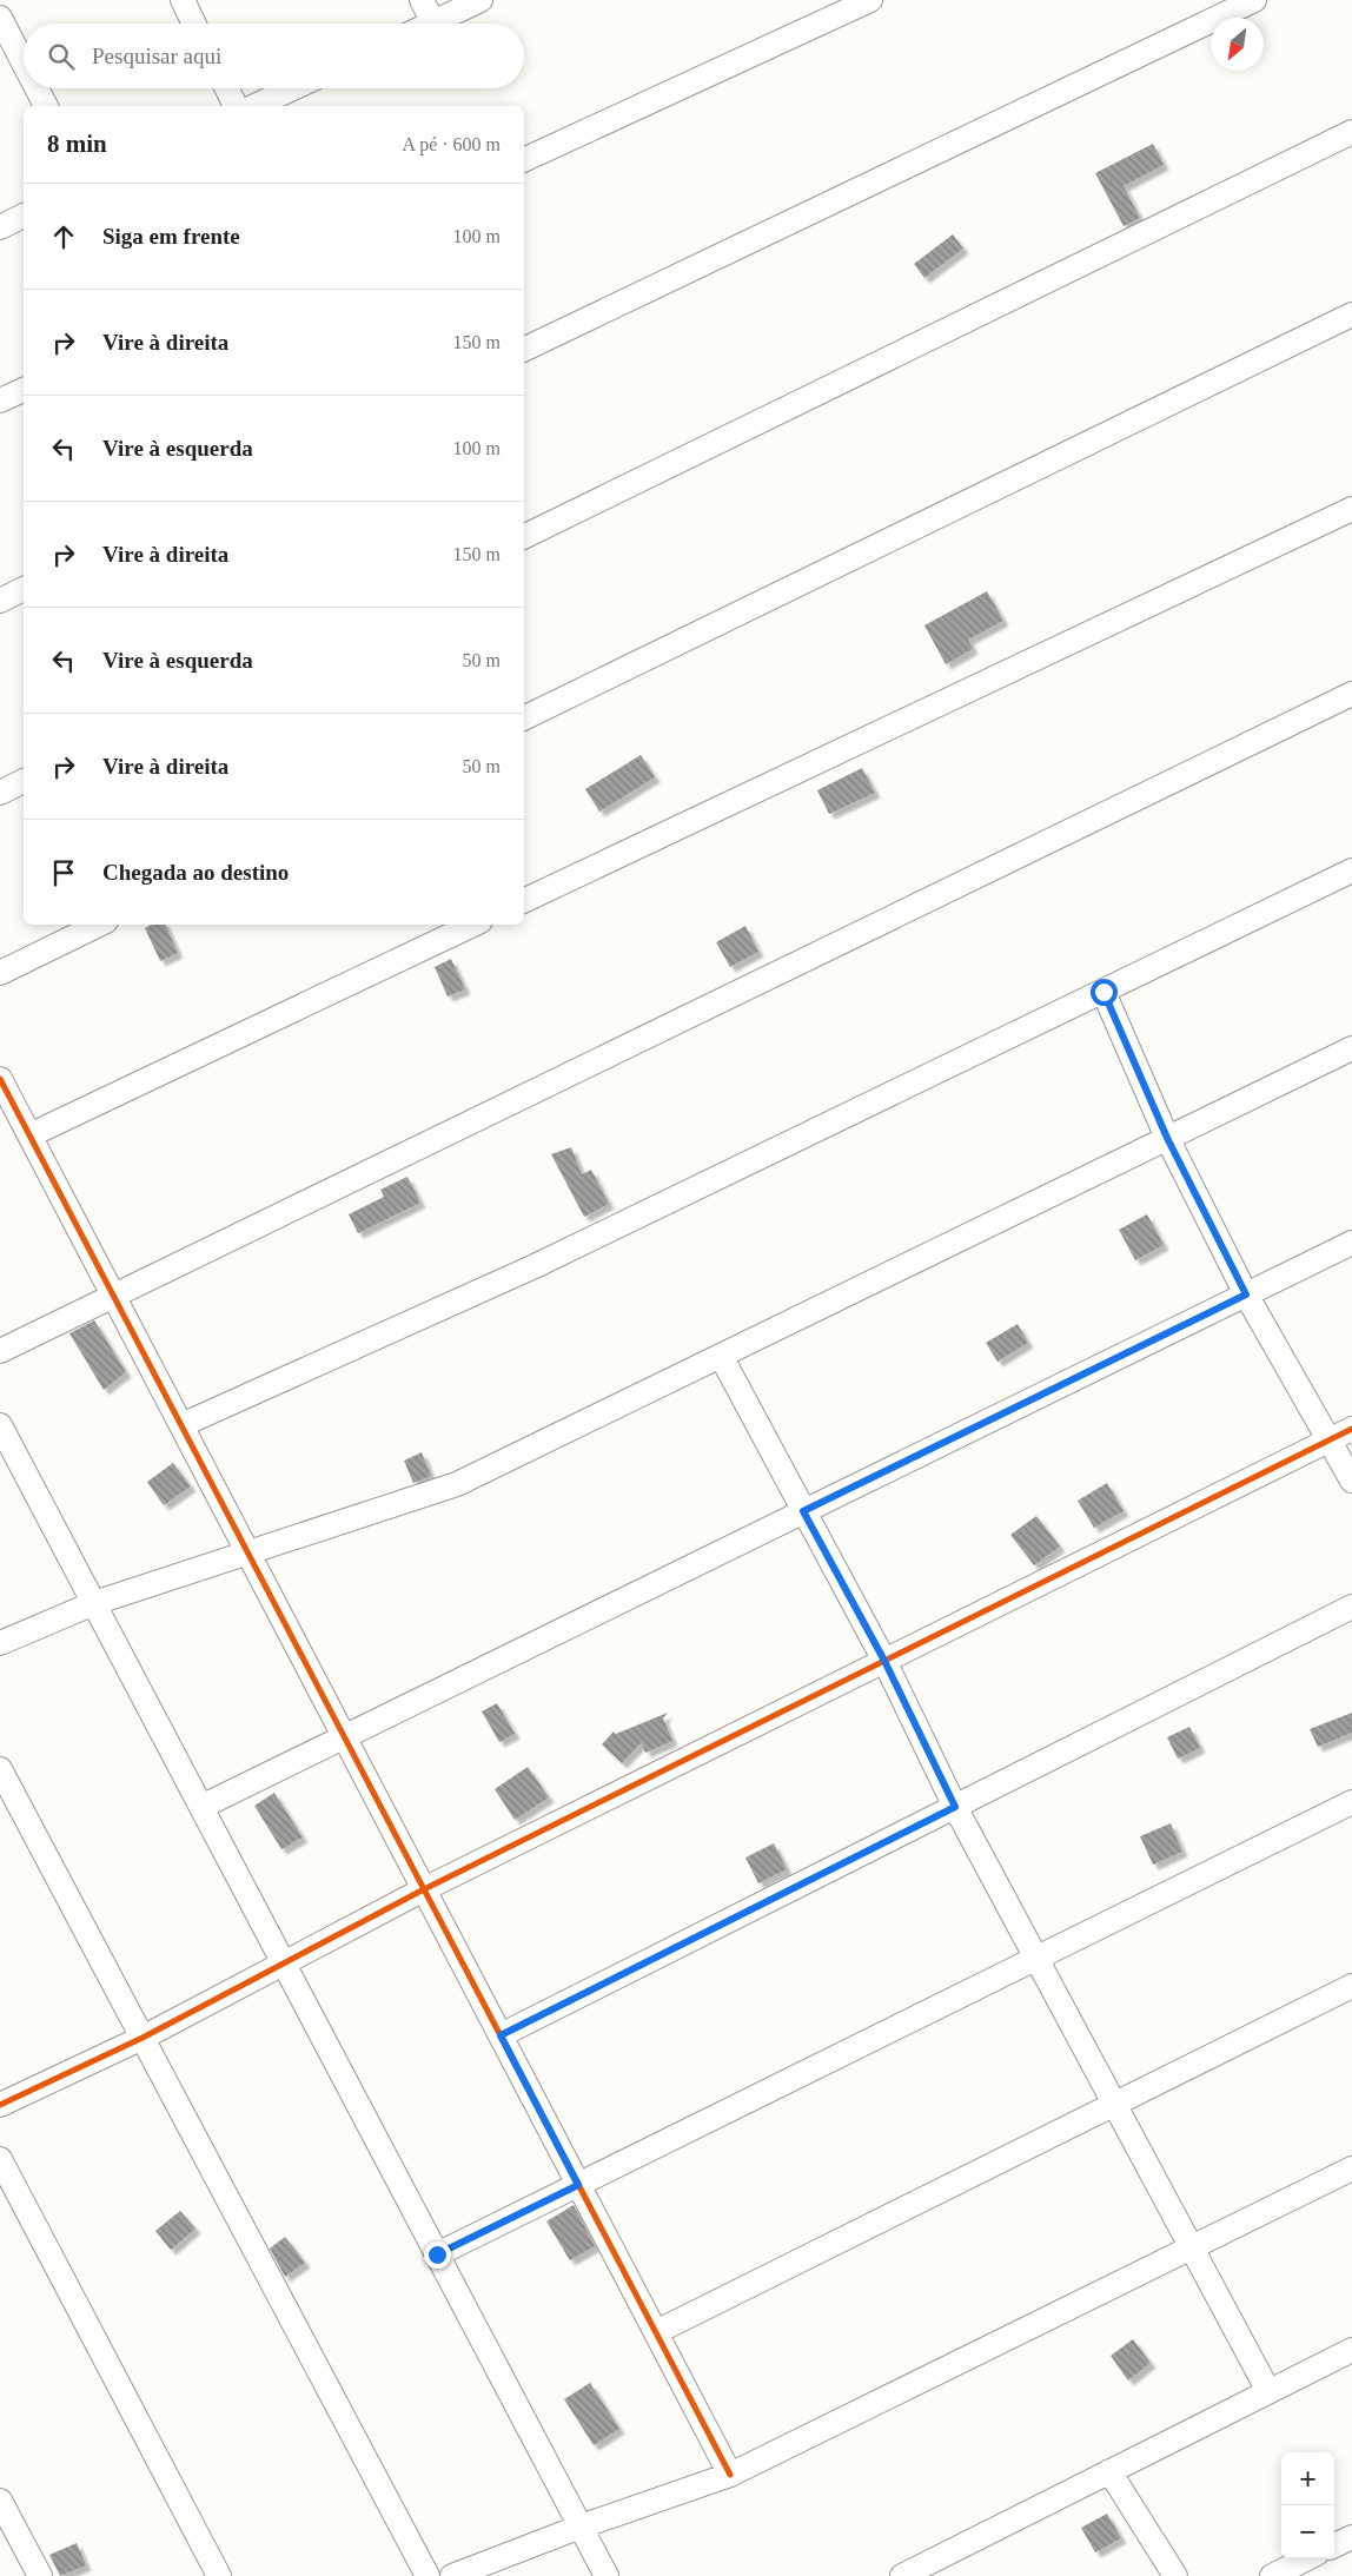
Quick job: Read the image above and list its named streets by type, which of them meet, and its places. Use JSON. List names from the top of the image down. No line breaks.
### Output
{"north":"bottom left","page":{"search":"Pesquisar aqui","heading":["8 min","A pé · 600 m"],"list":[["Siga em frente","100 m"],["Vire à direita","150 m"],["Vire à esquerda","100 m"],["Vire à direita","150 m"],["Vire à esquerda","50 m"],["Vire à direita","50 m"],"Chegada ao destino"],"map_buttons":["+","−"]}}
